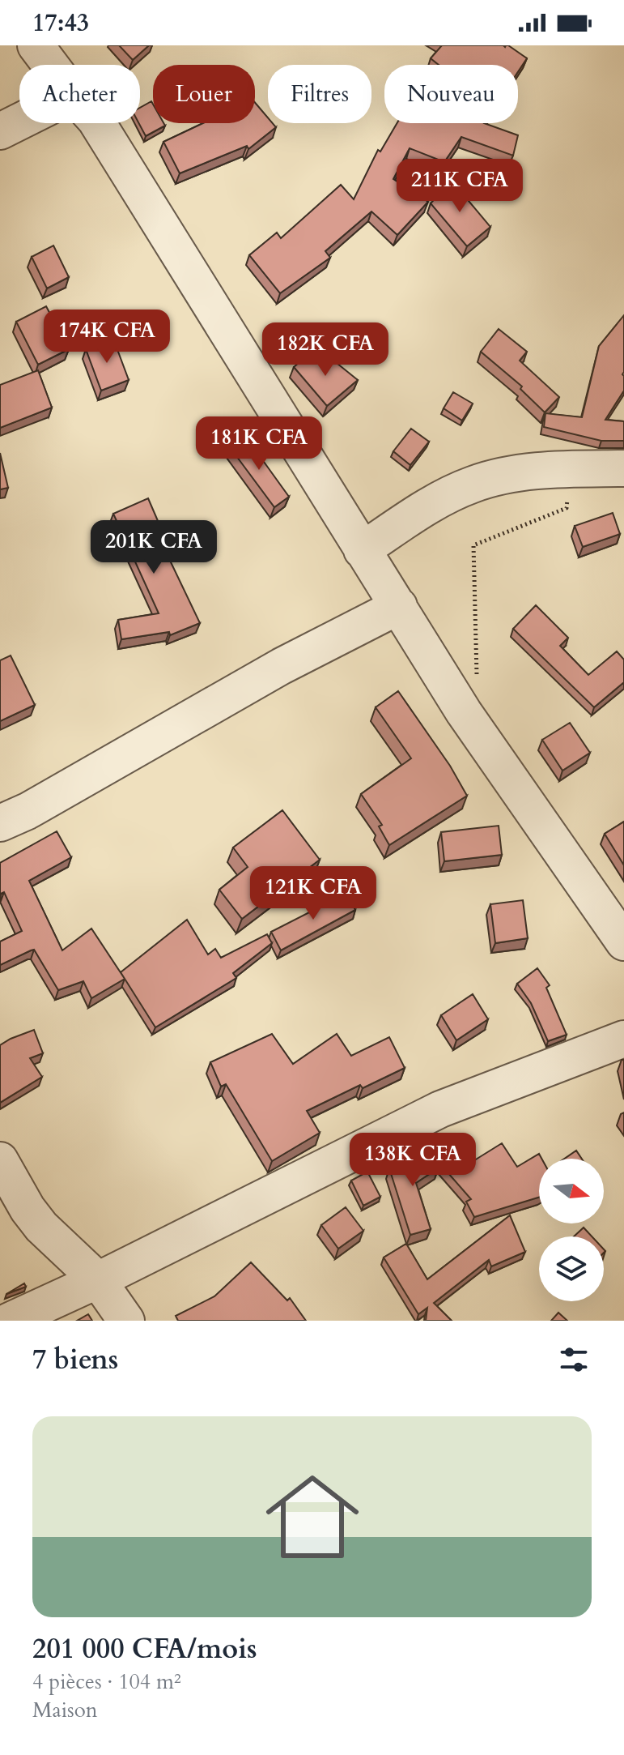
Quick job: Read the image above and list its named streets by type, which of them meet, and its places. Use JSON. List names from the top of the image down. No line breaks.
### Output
{"north":"right","page":{"status":"17:43","chip":["Acheter","Louer","Filtres","Nouveau"],"price":["211K CFA","174K CFA","182K CFA","181K CFA","201K CFA","121K CFA","138K CFA"],"heading":"7 biens","list":[{"name":"201 000 CFA/mois","note":"4 pièces · 104 m² · Maison"}]}}
